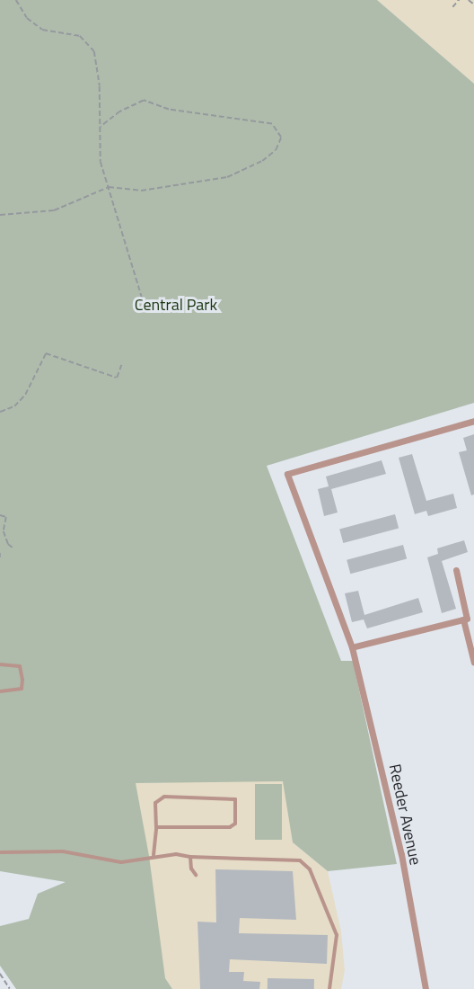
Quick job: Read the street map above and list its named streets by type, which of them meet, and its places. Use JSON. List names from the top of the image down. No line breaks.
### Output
{"streets":{"street":["Reeder Avenue"]},"parks":["Central Park"]}
